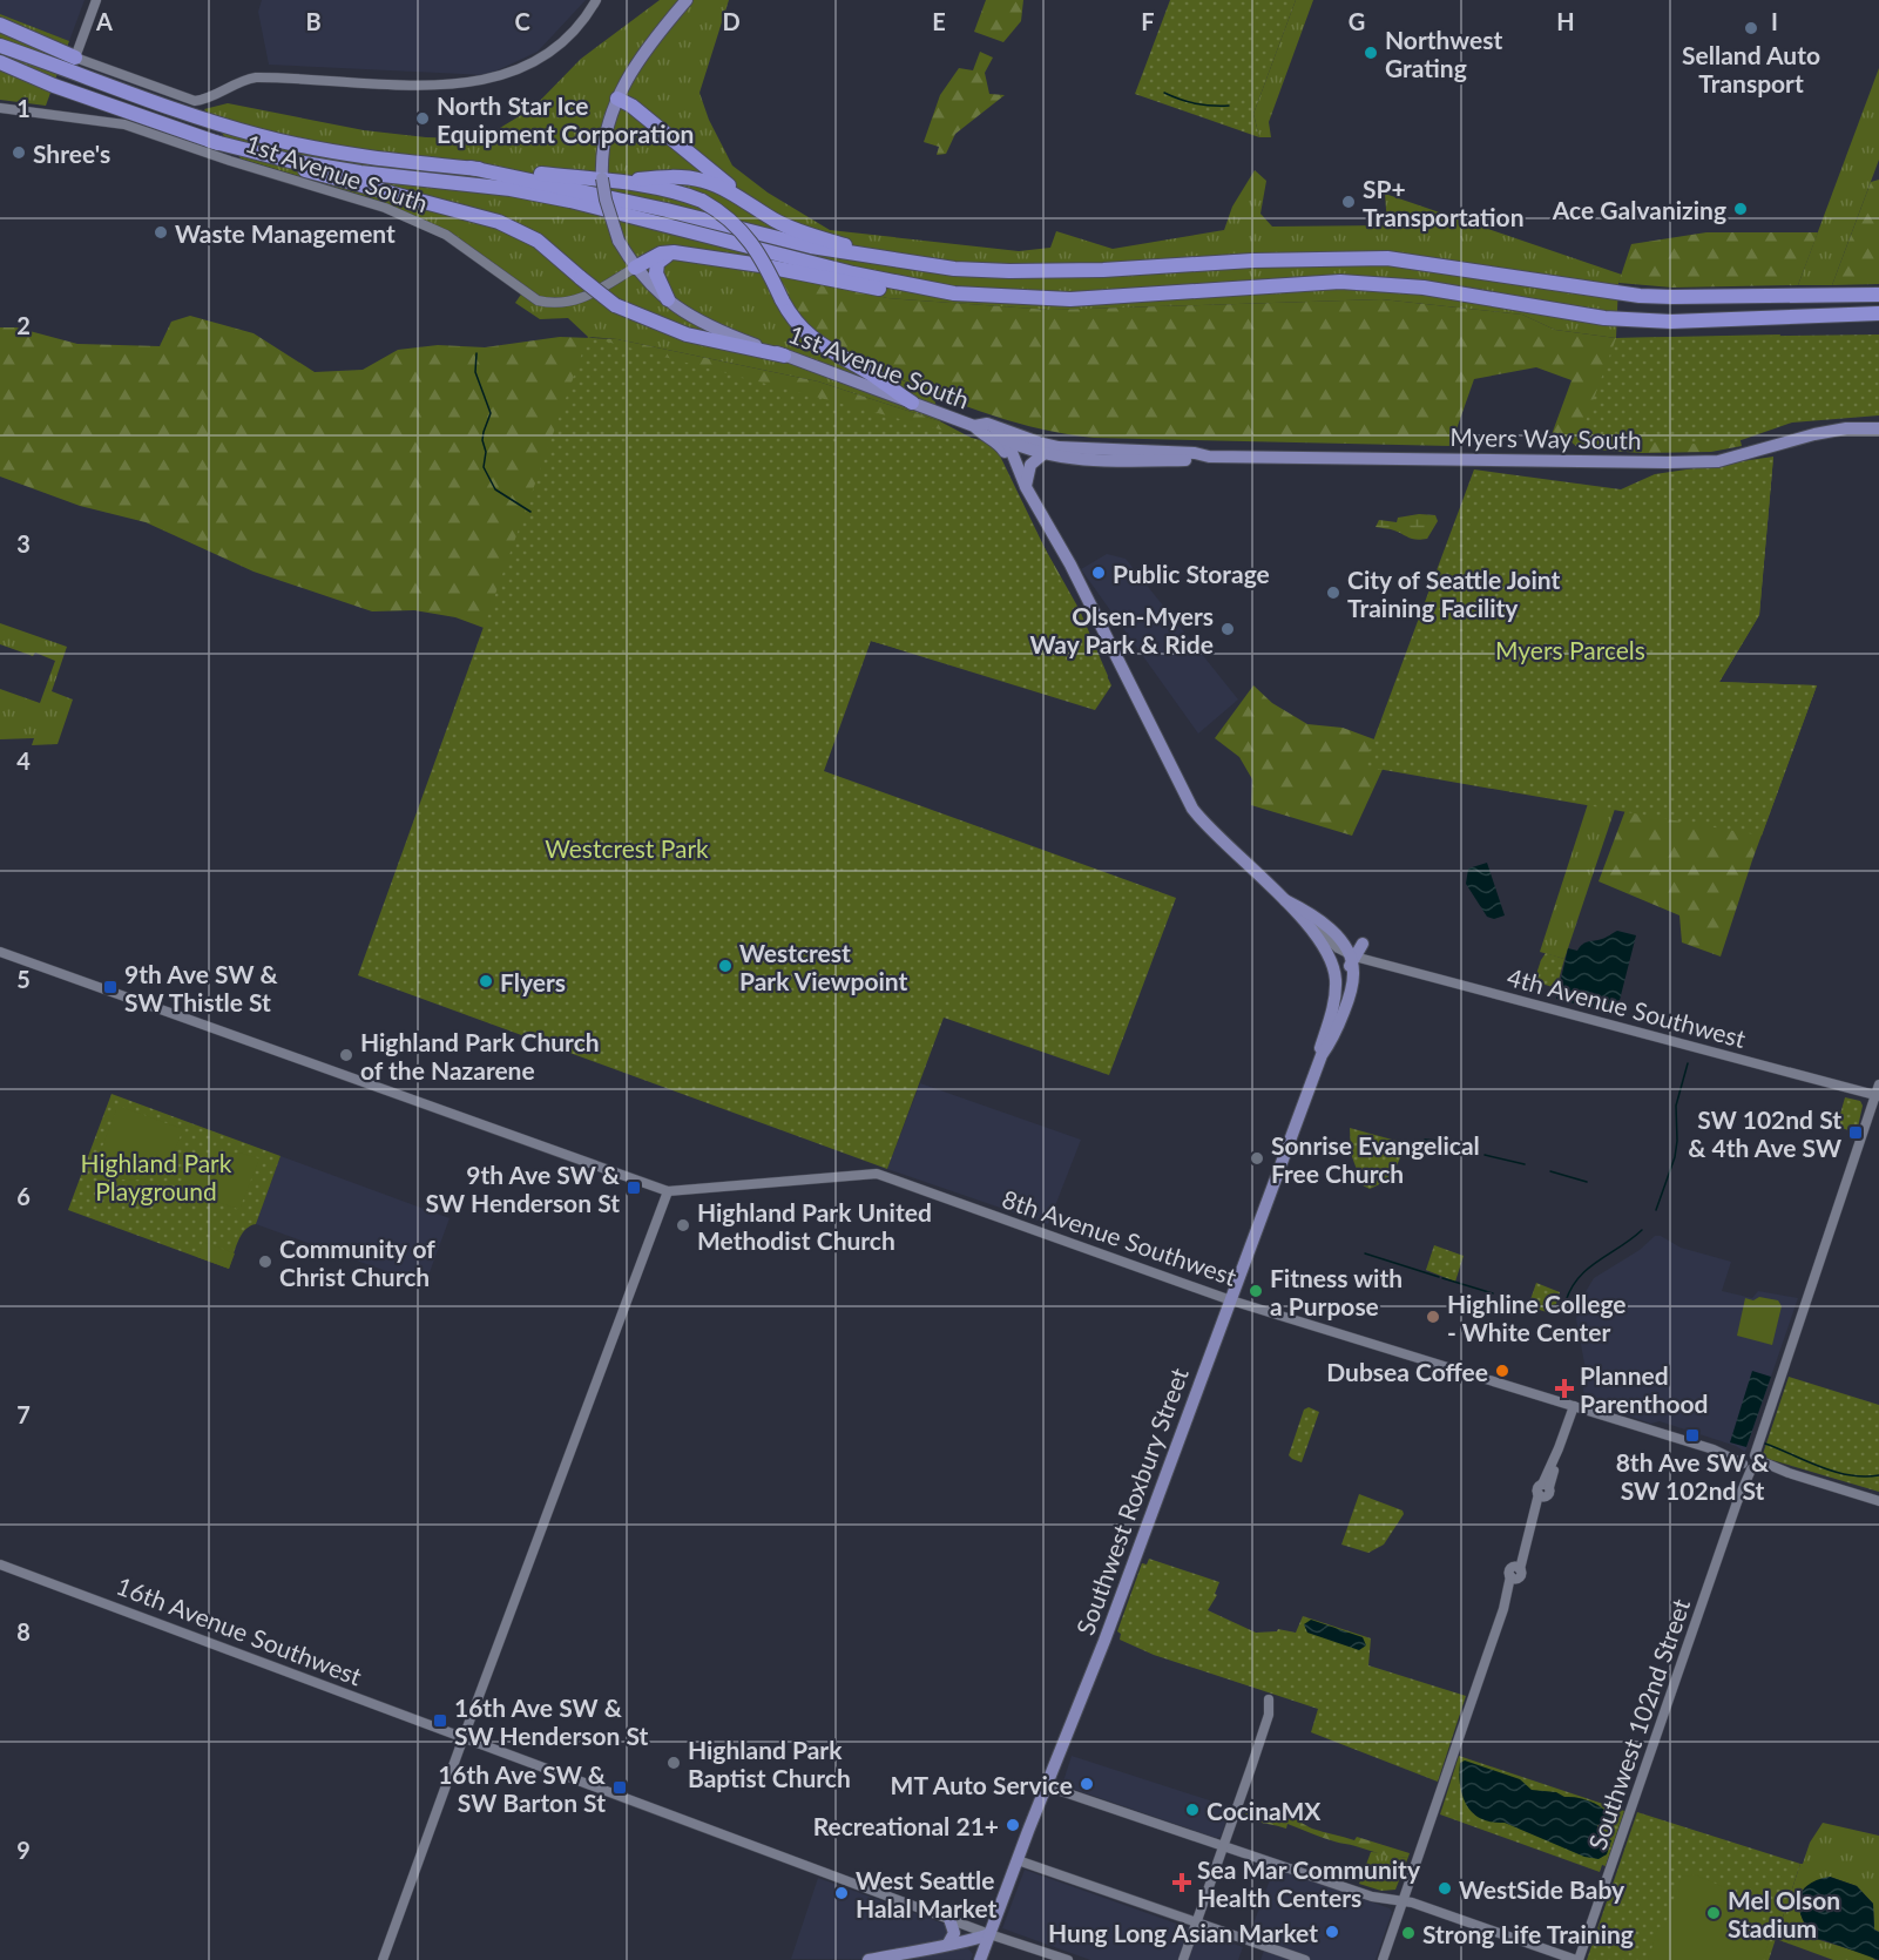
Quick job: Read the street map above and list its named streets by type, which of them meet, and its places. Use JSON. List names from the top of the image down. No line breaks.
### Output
{"streets":{"main road":["1st Avenue South","Myers Way South","Southwest Roxbury Street"],"street":["4th Avenue Southwest","8th Avenue Southwest","16th Avenue Southwest","Southwest 102nd Street"]},"crossings":[["1st Avenue South","Myers Way South"],["4th Avenue Southwest","Southwest Roxbury Street"],["4th Avenue Southwest","Southwest 102nd Street"],["8th Avenue Southwest","Southwest Roxbury Street"],["8th Avenue Southwest","Southwest 102nd Street"],["Southwest Roxbury Street","16th Avenue Southwest"]],"parks":["Myers Parcels","Westcrest Park","Highland Park Playground"],"places":{"other":["Selland Auto Transport","Northwest Grating","North Star Ice Equipment Corporation","Shree's","SP+ Transportation","Ace Galvanizing","Waste Management","Public Storage","City of Seattle Joint Training Facility","Olsen-Myers Way Park & Ride","Westcrest Park Viewpoint","Flyers","Highland Park Church of the Nazarene","Sonrise Evangelical Free Church","Highland Park United Methodist Church","Community of Christ Church","Fitness with a Purpose","Highline College - White Center","Dubsea Coffee","Highland Park Baptist Church","MT Auto Service","CocinaMX","Recreational 21+","WestSide Baby","West Seattle Halal Market","Mel Olson Stadium","Hung Long Asian Market","Strong Life Training"],"transit":["9th Ave SW & SW Thistle St","SW 102nd St & 4th Ave SW","9th Ave SW & SW Henderson St","8th Ave SW & SW 102nd St","16th Ave SW & SW Henderson St","16th Ave SW & SW Barton St"],"health":["Planned Parenthood","Sea Mar Community Health Centers"]},"grid":{"columns":["A","B","C","D","E","F","G","H","I"],"rows":["1","2","3","4","5","6","7","8","9"]}}
